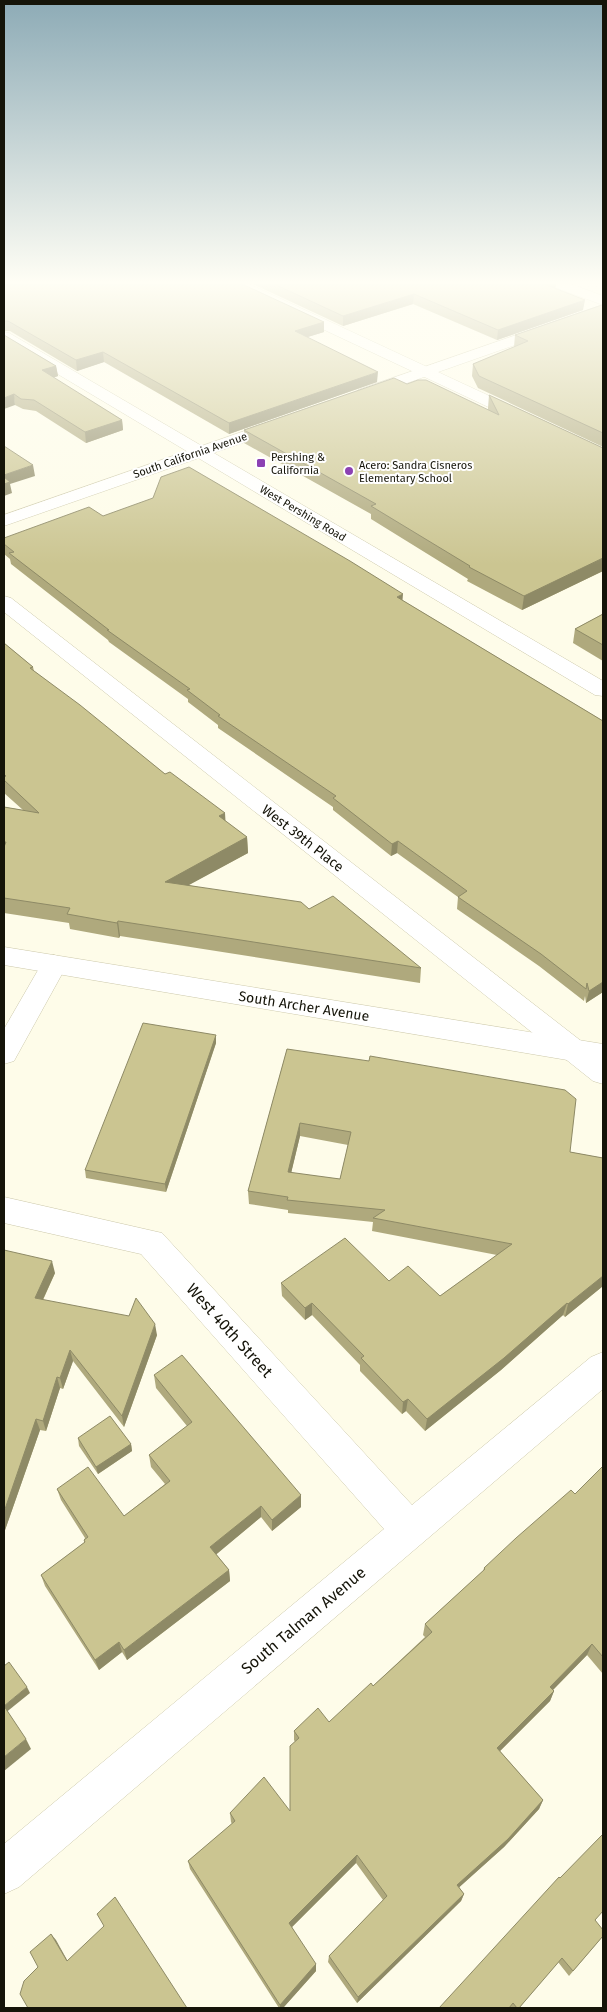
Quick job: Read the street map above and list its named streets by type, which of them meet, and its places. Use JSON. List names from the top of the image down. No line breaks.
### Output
{"streets":{"street":["South California Avenue","West Pershing Road","West 39th Place","South Archer Avenue","West 40th Street","South Talman Avenue"]},"crossings":[["South California Avenue","West Pershing Road"],["West 39th Place","South Archer Avenue"],["West 40th Street","South Talman Avenue"]],"places":{"transit":["Pershing & California"],"other":["Acero: Sandra Cisneros Elementary School"]}}
